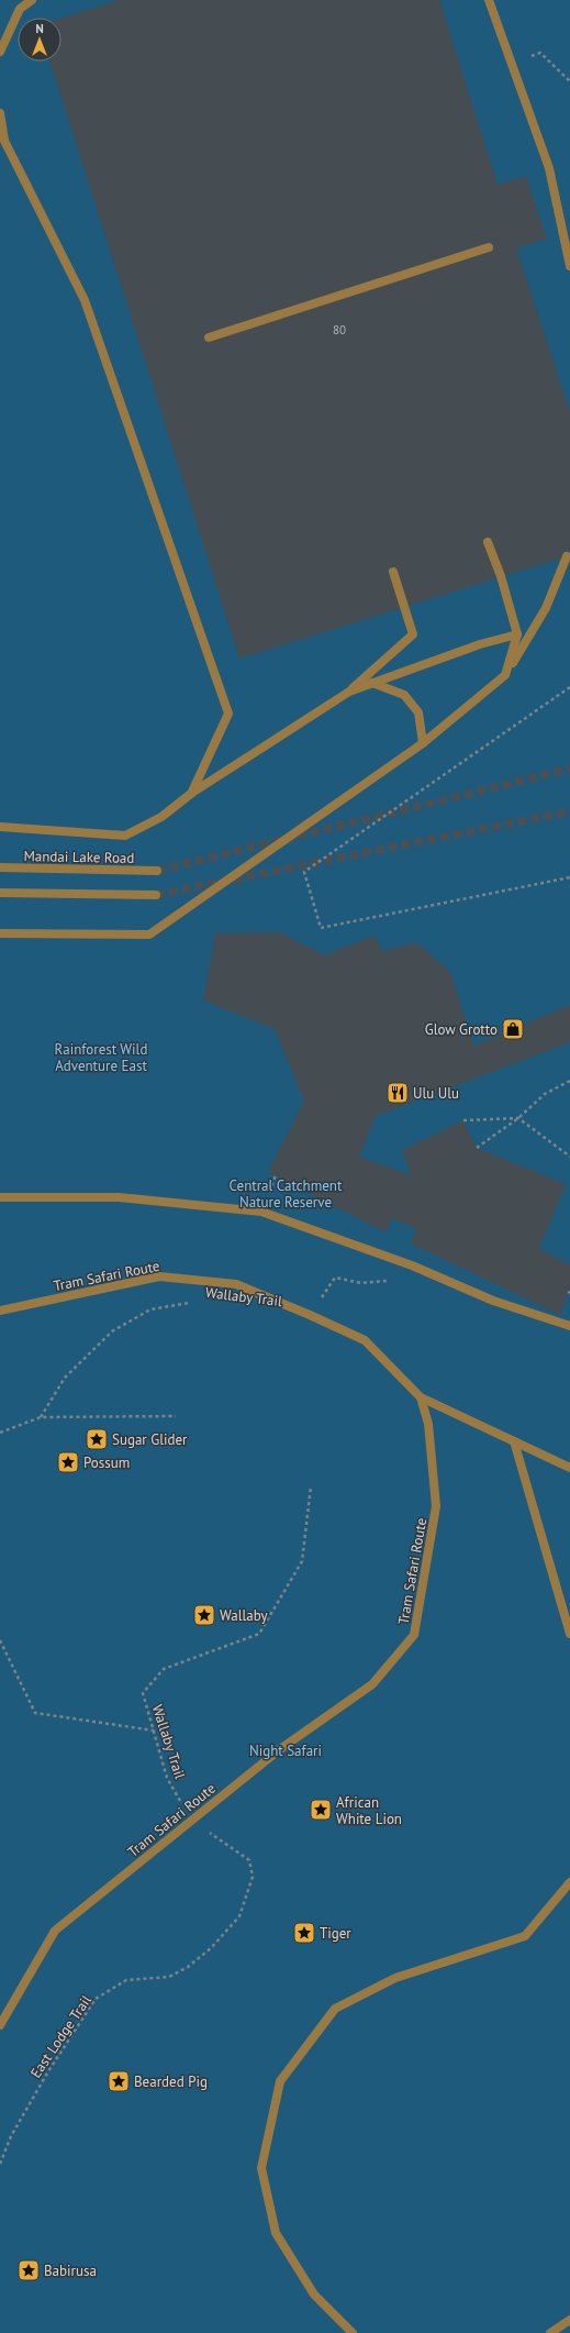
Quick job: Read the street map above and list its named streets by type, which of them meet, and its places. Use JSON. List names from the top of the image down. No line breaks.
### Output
{"streets":{"street":["Mandai Lake Road","Tram Safari Route"],"path":["Wallaby Trail","East Lodge Trail"]},"crossings":[["Tram Safari Route","Wallaby Trail"],["Tram Safari Route","East Lodge Trail"],["Wallaby Trail","East Lodge Trail"]],"parks":["Rainforest Wild Adventure East","Central Catchment Nature Reserve","Night Safari"],"places":{"shop":["Glow Grotto"],"restaurant":["Ulu Ulu"],"place":["Sugar Glider","Possum","Wallaby","African White Lion","Tiger","Bearded Pig","Babirusa"]},"house_numbers":["80"],"north":"top"}
